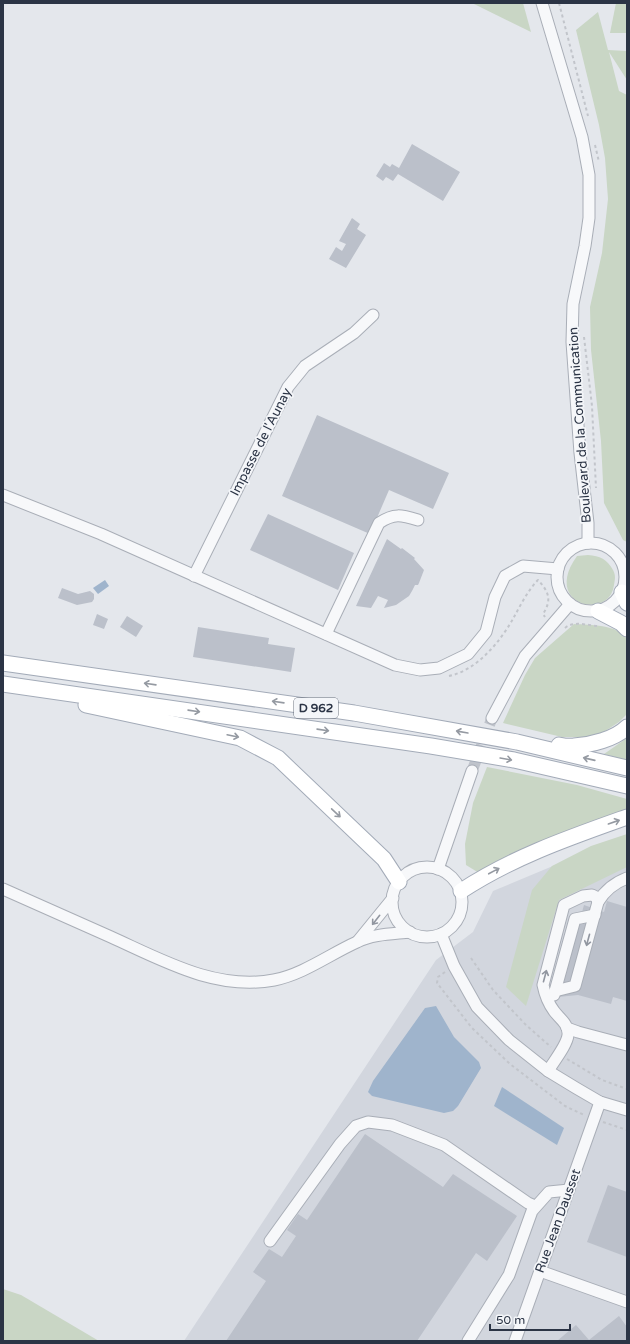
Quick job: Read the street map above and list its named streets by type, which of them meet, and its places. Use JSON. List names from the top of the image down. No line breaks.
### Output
{"streets":{"main road":["D 962"],"street":["Boulevard de la Communication","Impasse de l'Aunay","Rue Jean Dausset"]},"scale_bar":"50 m"}
